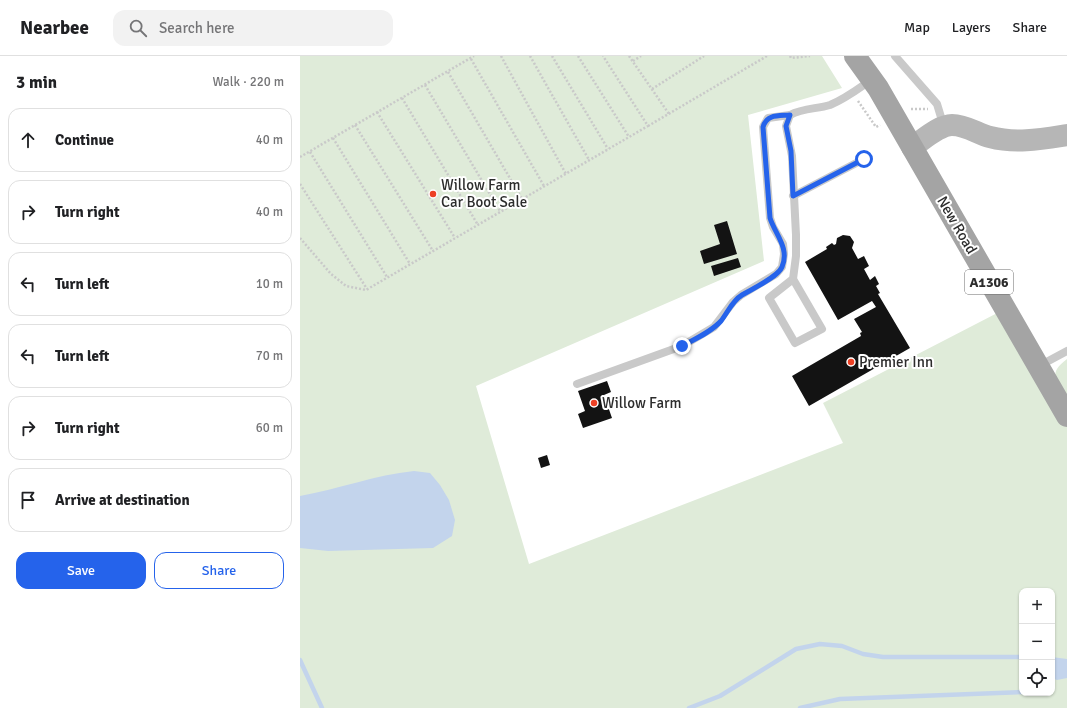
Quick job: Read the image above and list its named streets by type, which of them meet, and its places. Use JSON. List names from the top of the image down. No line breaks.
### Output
{"streets":{"main road":["New Road","A1306"]},"places":["Willow Farm Car Boot Sale","Premier Inn","Willow Farm"],"page":{"header":"Nearbee","search":"Search here","nav":["Map","Layers","Share"],"heading":["3 min","Walk · 220 m"],"list":[["Continue","40 m"],["Turn right","40 m"],["Turn left","10 m"],["Turn left","70 m"],["Turn right","60 m"],"Arrive at destination"],"buttons":["Save","Share"],"map_buttons":["+","−"]}}
